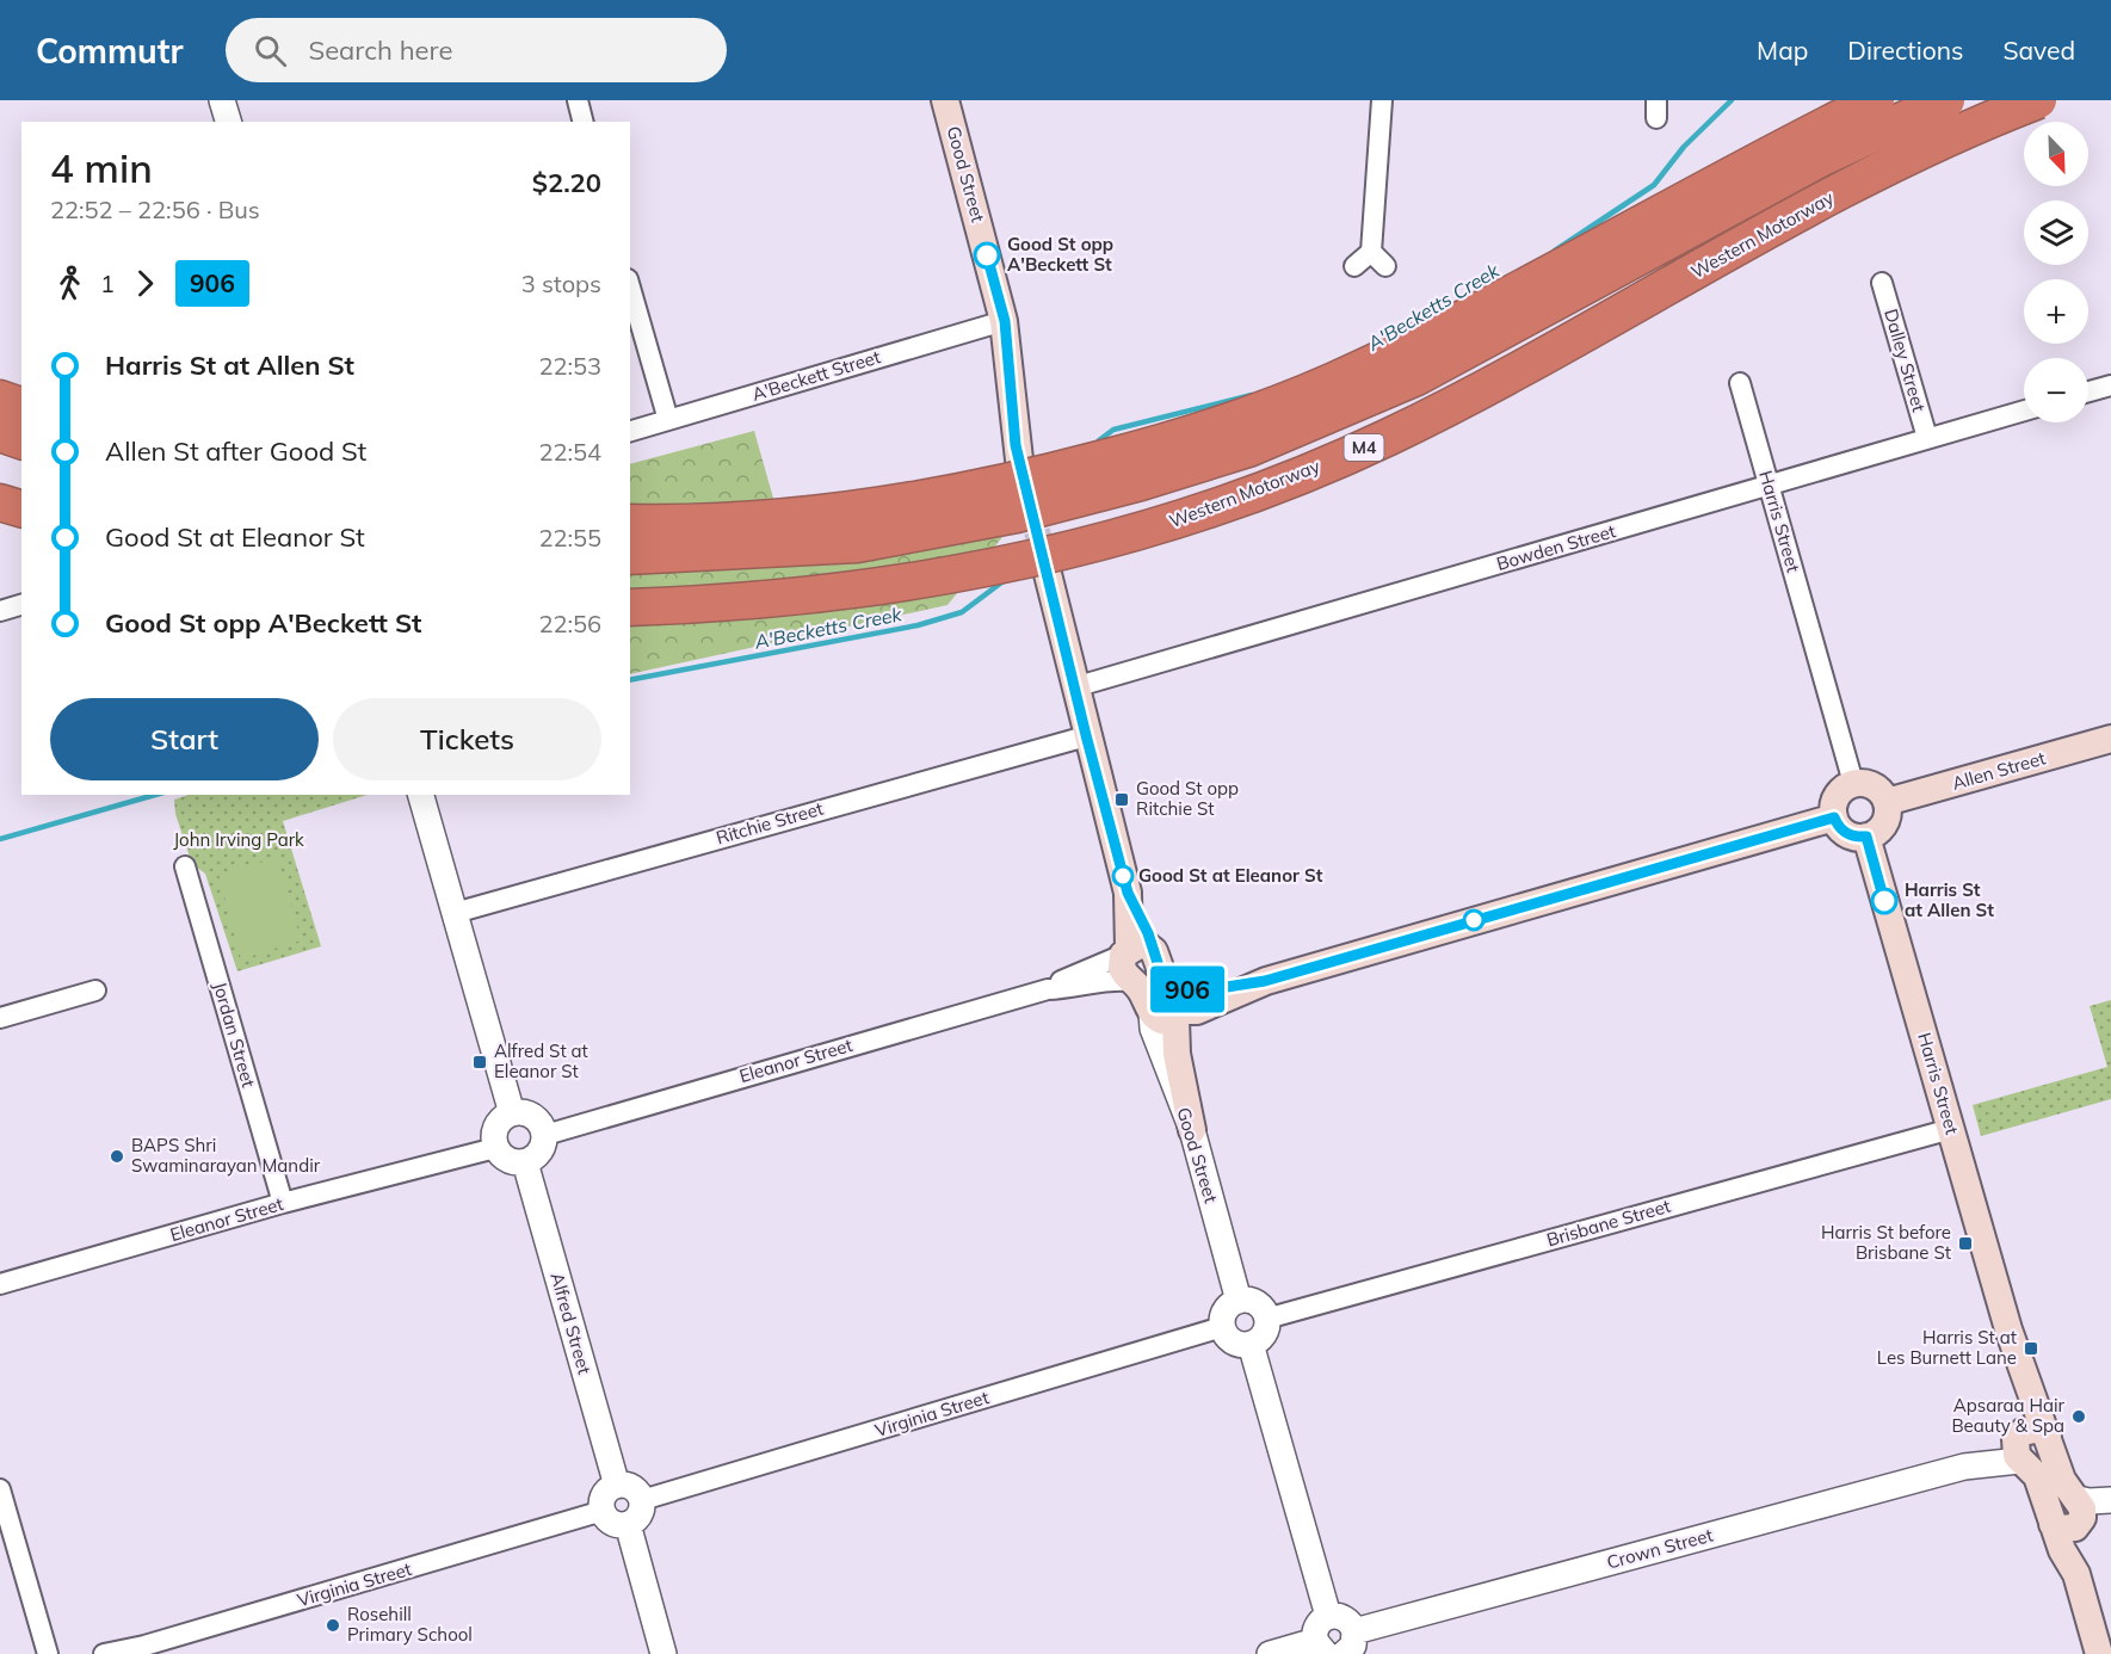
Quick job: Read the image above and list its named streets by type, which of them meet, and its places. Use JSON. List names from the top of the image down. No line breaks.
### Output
{"streets":{"highway":["Western Motorway","M4"],"main road":["Good Street","Harris Street","Allen Street"],"street":["Dalley Street","A'Beckett Street","Bowden Street","Ritchie Street","Jordan Street","Eleanor Street","Brisbane Street","Alfred Street","Virginia Street","Crown Street"]},"crossings":[["Good Street","A'Beckett Street"],["Good Street","Brisbane Street"],["Good Street","Virginia Street"],["Dalley Street","Bowden Street"],["Harris Street","Bowden Street"],["Harris Street","Allen Street"],["Harris Street","Brisbane Street"],["Harris Street","Crown Street"],["Jordan Street","Eleanor Street"],["Eleanor Street","Alfred Street"],["Brisbane Street","Virginia Street"],["Alfred Street","Virginia Street"]],"water":["A'Becketts Creek"],"parks":["John Irving Park"],"places":{"other":["Good St opp A'Beckett St","Good St at Eleanor St","Harris St at Allen St","BAPS Shri Swaminarayan Mandir","Apsaraa Hair Beauty & Spa","Rosehill Primary School"],"transit":["Good St opp Ritchie St","Alfred St at Eleanor St","Harris St before Brisbane St","Harris St at Les Burnett Lane"]},"lines":["bus line 906"],"north":"bottom right","page":{"header":"Commutr","search":"Search here","nav":["Map","Directions","Saved"],"on_map":"906","map_buttons":["+","−"],"heading":["4 min","22:52 – 22:56 · Bus","$2.20"],"legs":["1","906","3 stops"],"list":[{"name":"Harris St at Allen St","value":"22:53"},{"name":"Allen St after Good St","value":"22:54"},{"name":"Good St at Eleanor St","value":"22:55"},{"name":"Good St opp A'Beckett St","value":"22:56"}],"buttons":["Start","Tickets"]}}
